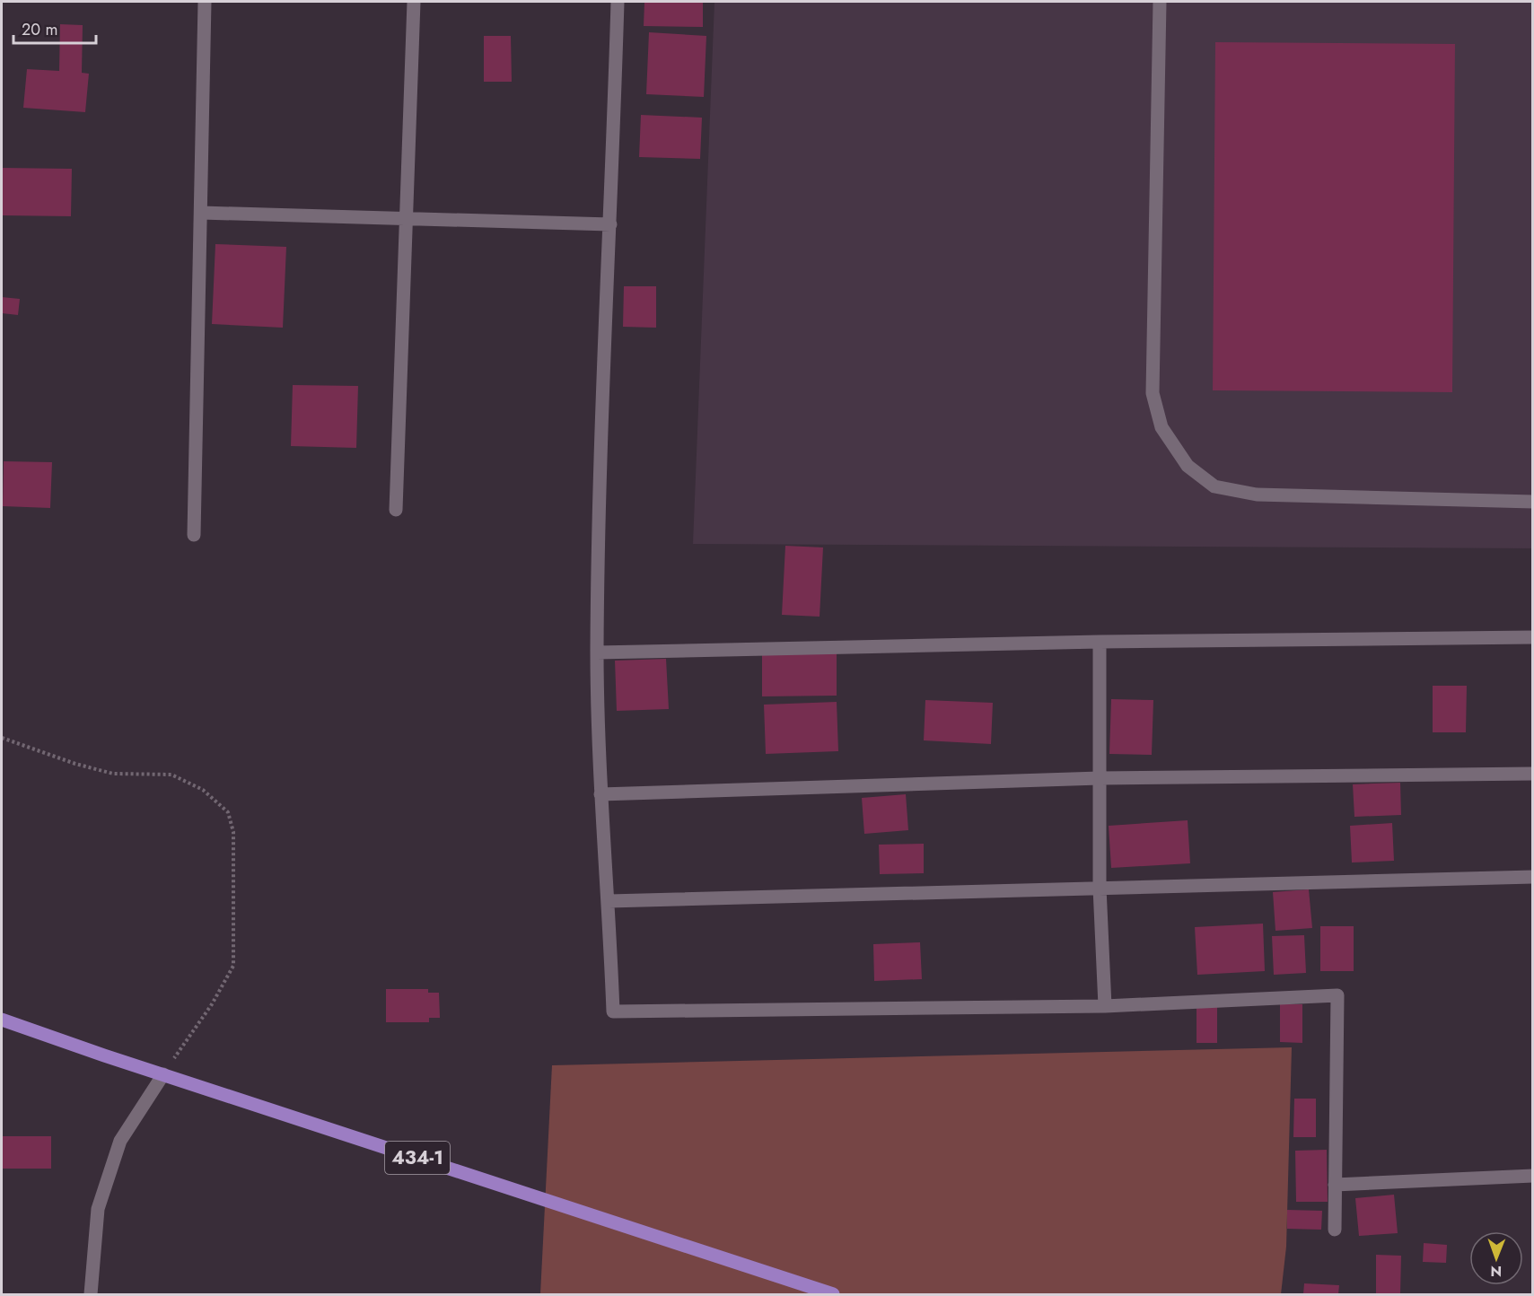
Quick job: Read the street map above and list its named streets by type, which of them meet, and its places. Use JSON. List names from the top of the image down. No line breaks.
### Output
{"streets":{"main road":["434-1"]},"scale_bar":"20 m","north":"bottom"}
